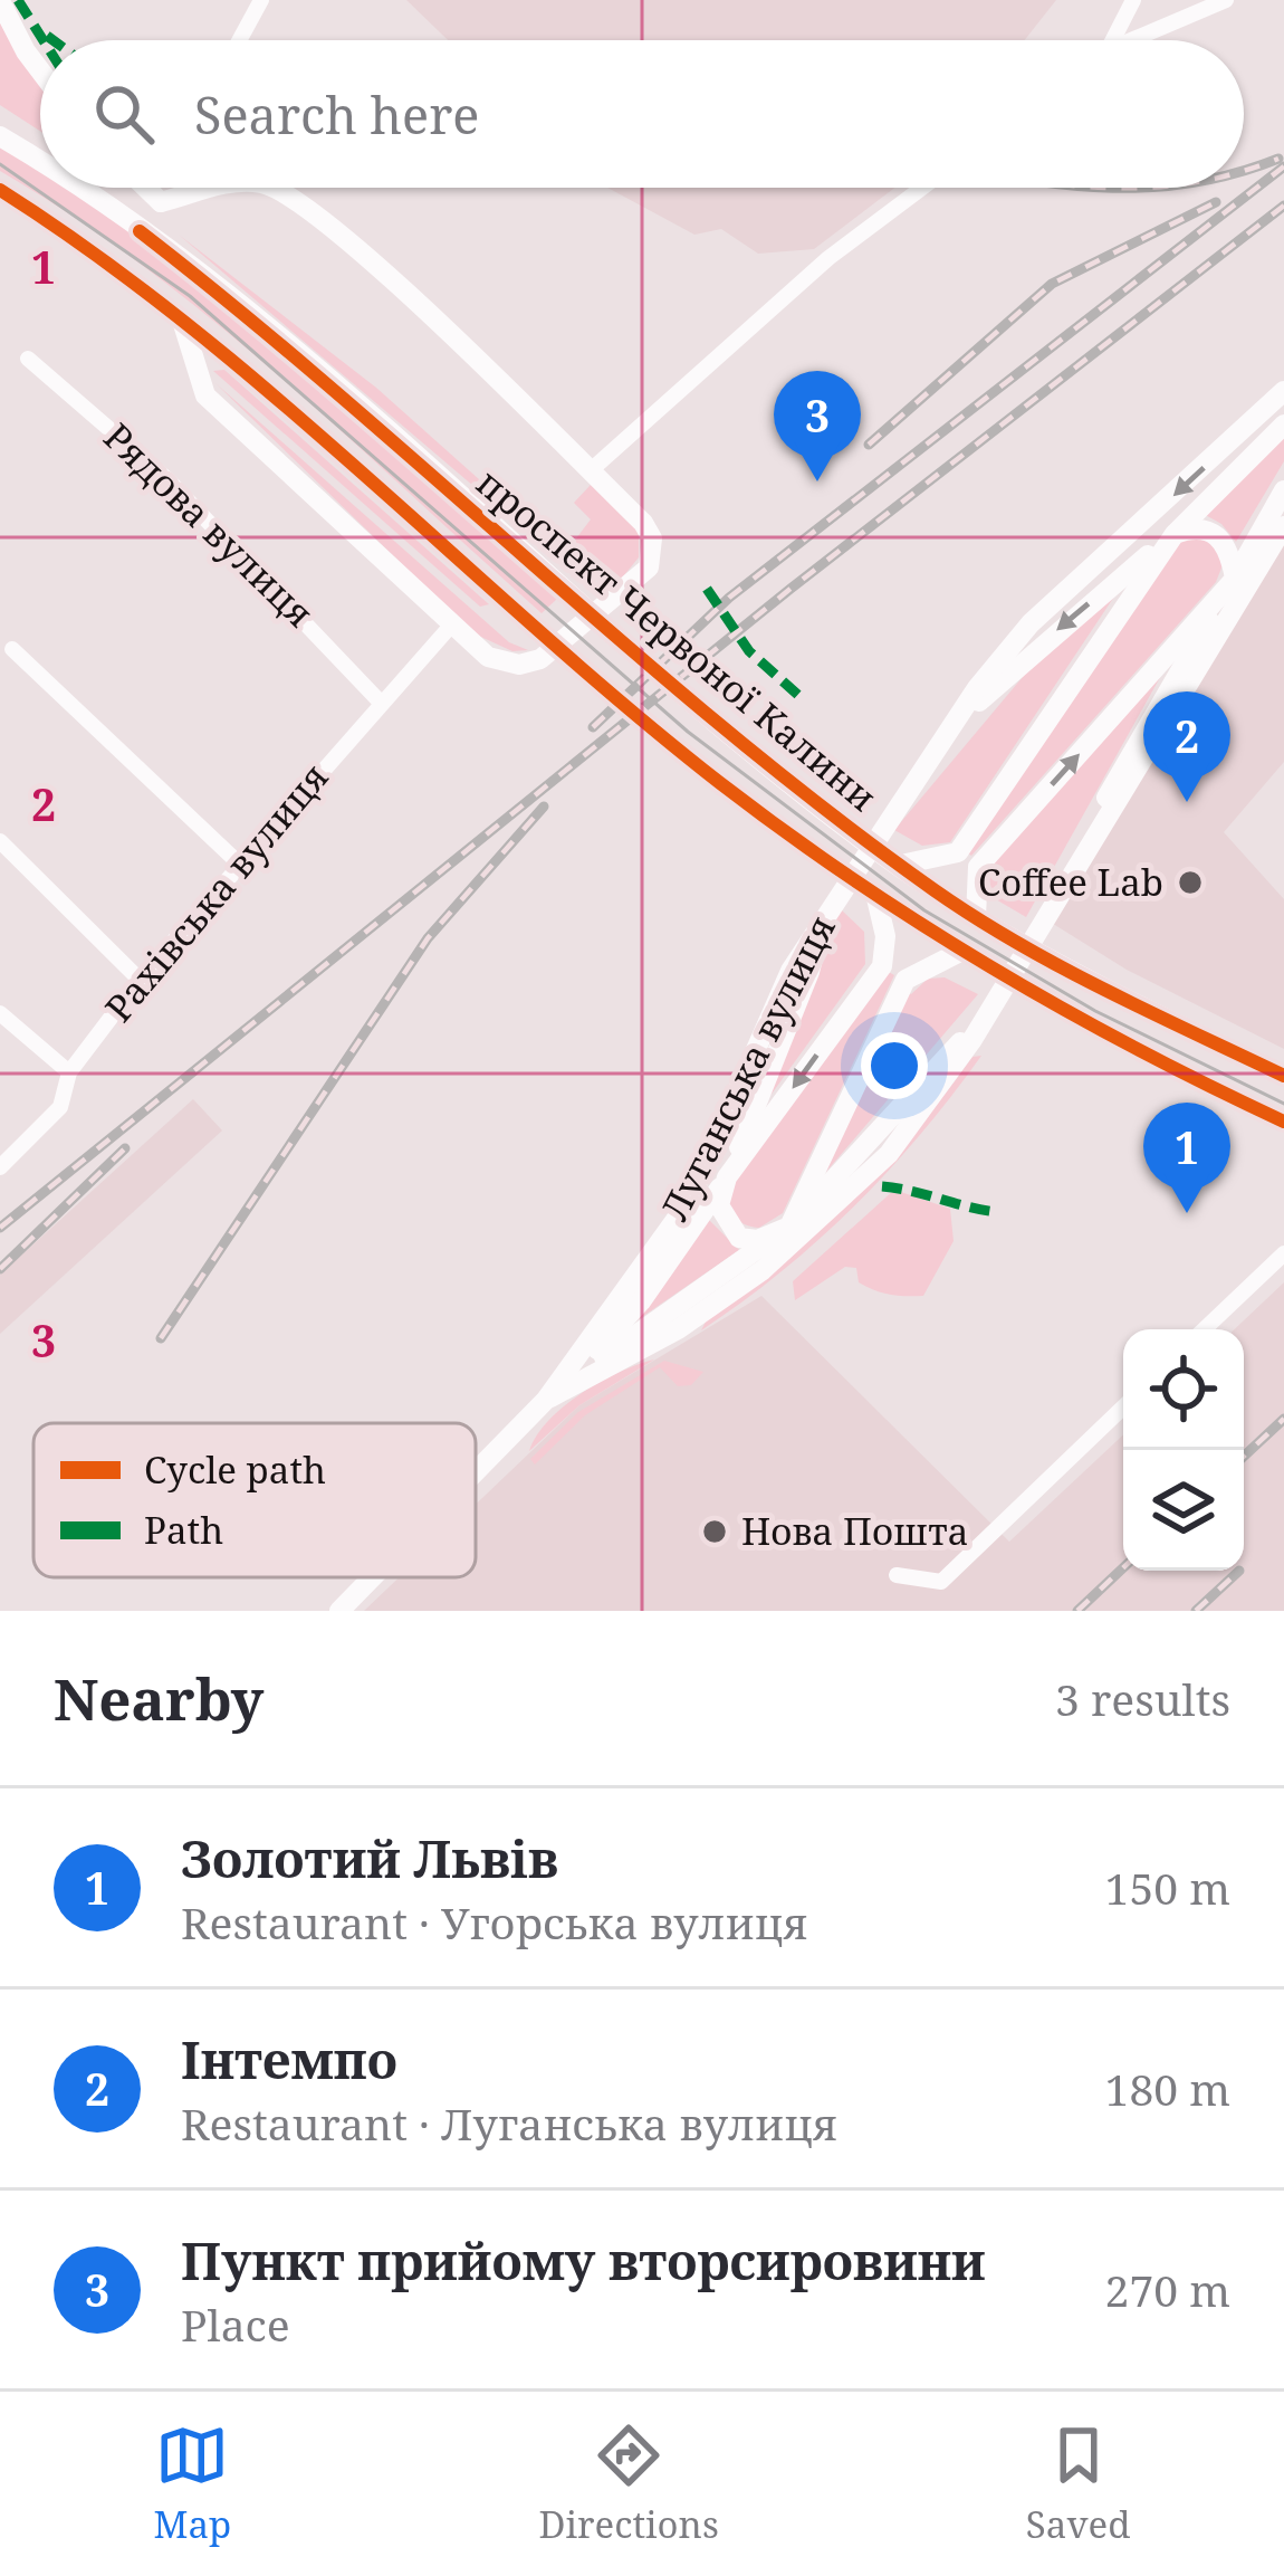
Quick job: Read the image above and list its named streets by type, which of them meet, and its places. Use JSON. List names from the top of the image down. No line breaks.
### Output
{"streets":{"main road":["проспект Червоної Калини","Луганська вулиця"],"street":["Рядова вулиця","Рахівська вулиця"]},"crossings":[["Рядова вулиця","Рахівська вулиця"]],"places":["Coffee Lab","Нова Пошта"],"legend":["Cycle path","Path"],"page":{"search":"Search here","pins":["3","2","1"],"heading":["Nearby","3 results"],"list":[{"mark":"1","name":"Золотий Львів","note":"Restaurant · Угорська вулиця","value":"150 m"},{"mark":"2","name":"Інтемпо","note":"Restaurant · Луганська вулиця","value":"180 m"},{"mark":"3","name":"Пункт прийому вторсировини","note":"Place","value":"270 m"}],"nav":["Map","Directions","Saved"]},"grid":{"rows":["1","2","3"]}}
